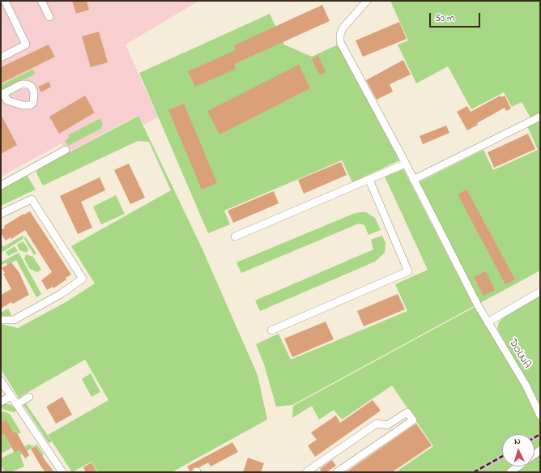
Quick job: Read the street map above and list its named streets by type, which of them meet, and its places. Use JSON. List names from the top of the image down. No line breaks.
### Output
{"streets":{"street":["DOLNA"]},"scale_bar":"50 m","north":"top"}
